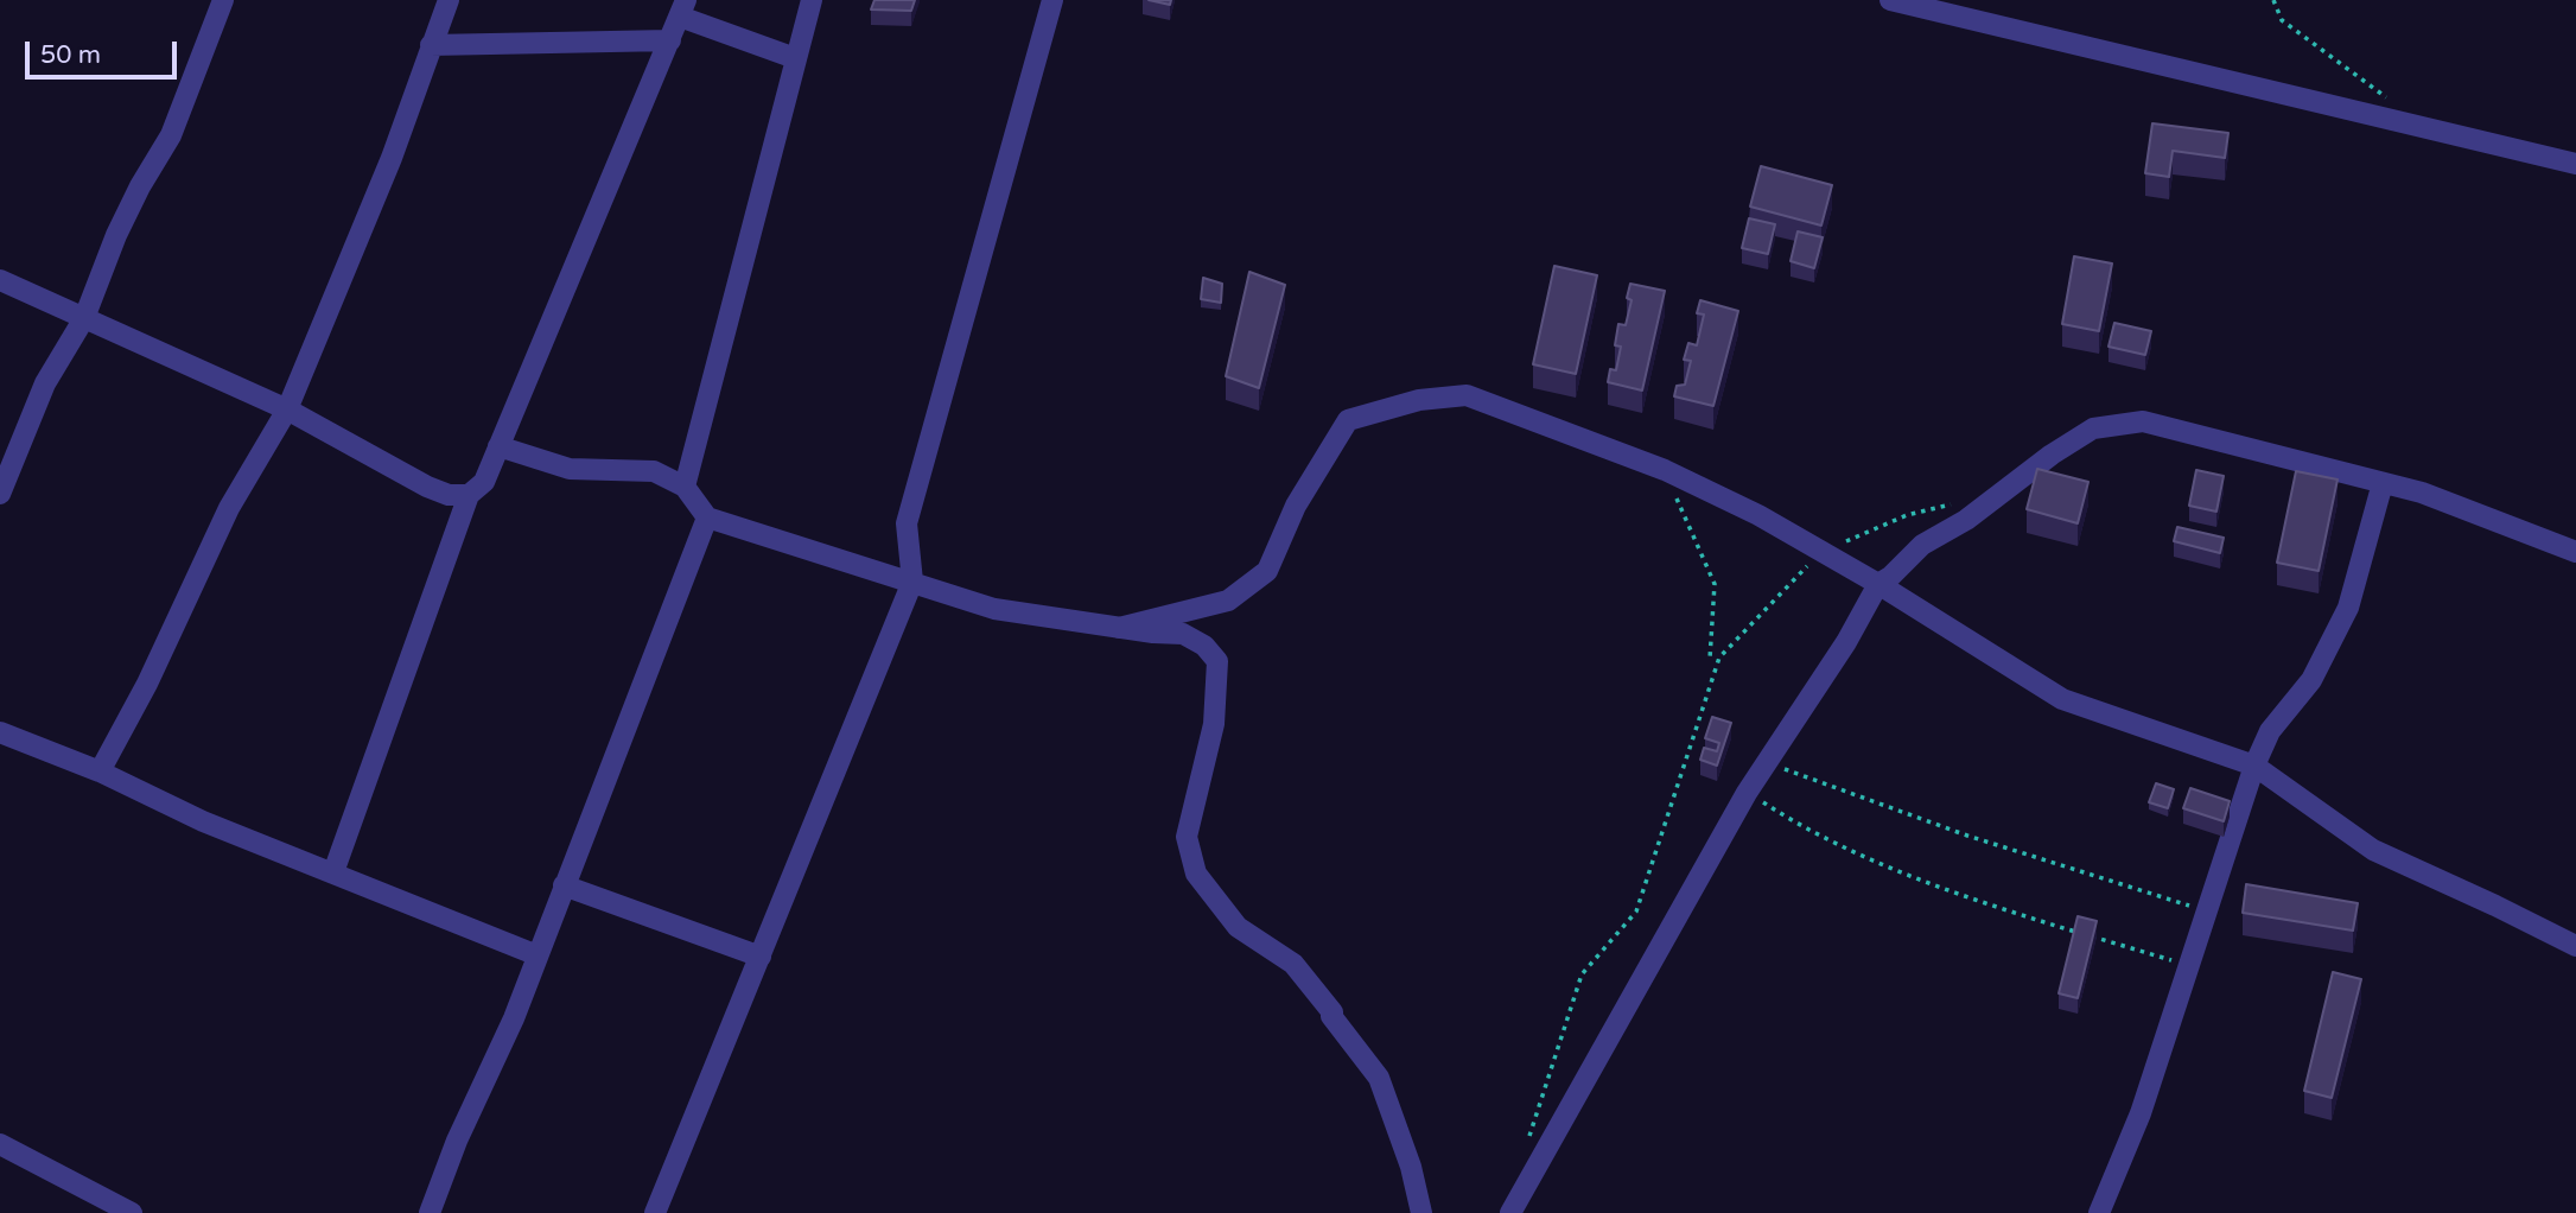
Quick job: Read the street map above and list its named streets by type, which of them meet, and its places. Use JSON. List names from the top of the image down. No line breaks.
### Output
{"scale_bar":"50 m"}
